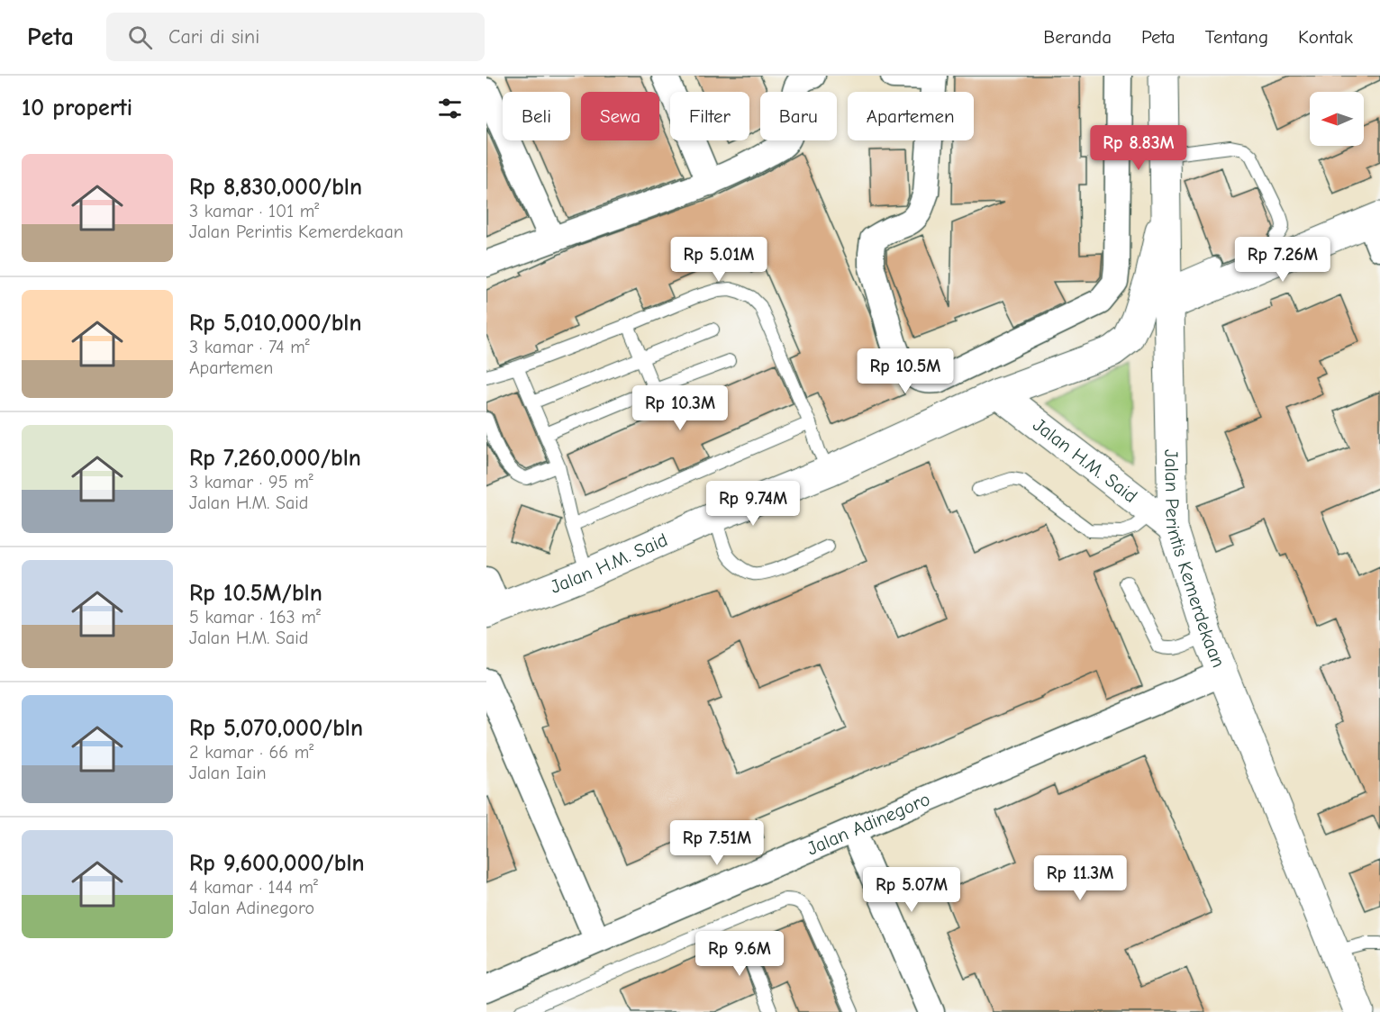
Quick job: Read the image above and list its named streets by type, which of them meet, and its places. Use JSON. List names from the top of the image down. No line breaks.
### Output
{"streets":{"street":["Jalan H.M. Said","Jalan Perintis Kemerdekaan","Jalan Adinegoro"]},"crossings":[["Jalan H.M. Said","Jalan Perintis Kemerdekaan"],["Jalan Perintis Kemerdekaan","Jalan Adinegoro"]],"north":"left","page":{"header":"Peta","search":"Cari di sini","nav":["Beranda","Peta","Tentang","Kontak"],"heading":"10 properti","chip":["Beli","Sewa","Filter","Baru","Apartemen"],"price":["Rp 8.83M","Rp 5.01M","Rp 7.26M","Rp 10.5M","Rp 10.3M","Rp 9.74M","Rp 7.51M","Rp 11.3M","Rp 5.07M","Rp 9.6M"],"list":[{"name":"Rp 8,830,000/bln","note":"3 kamar · 101 m² · Jalan Perintis Kemerdekaan"},{"name":"Rp 5,010,000/bln","note":"3 kamar · 74 m² · Apartemen"},{"name":"Rp 7,260,000/bln","note":"3 kamar · 95 m² · Jalan H.M. Said"},{"name":"Rp 10.5M/bln","note":"5 kamar · 163 m² · Jalan H.M. Said"},{"name":"Rp 5,070,000/bln","note":"2 kamar · 66 m² · Jalan Iain"},{"name":"Rp 9,600,000/bln","note":"4 kamar · 144 m² · Jalan Adinegoro"}]}}
